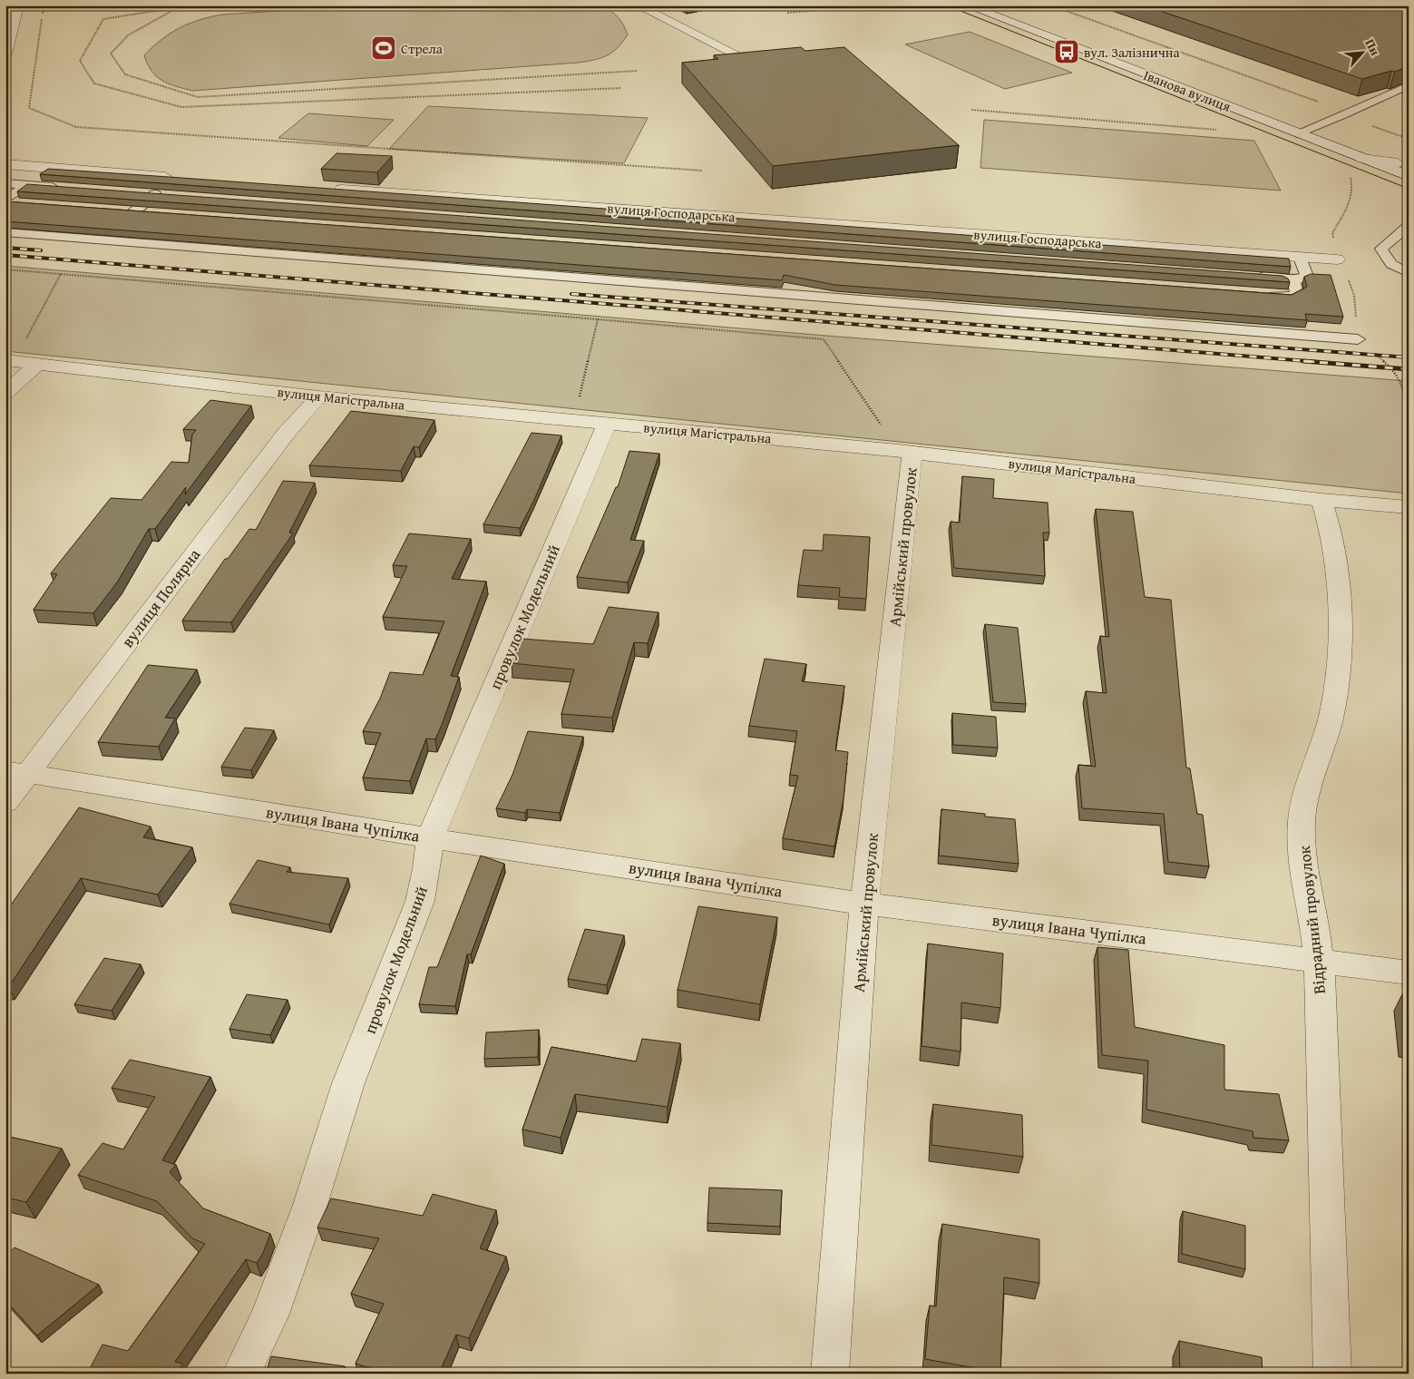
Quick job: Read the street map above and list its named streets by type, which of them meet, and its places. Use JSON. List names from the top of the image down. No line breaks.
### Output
{"streets":{"street":["Іванова вулиця","вулиця Господарська","вулиця Магістральна","Армійський провулок","вулиця Полярна","провулок Модельний","вулиця Івана Чупілка","Відрадний провулок"]},"crossings":[["вулиця Магістральна","Армійський провулок"],["вулиця Магістральна","вулиця Полярна"],["вулиця Магістральна","провулок Модельний"],["вулиця Магістральна","Відрадний провулок"],["Армійський провулок","вулиця Івана Чупілка"],["вулиця Полярна","вулиця Івана Чупілка"],["провулок Модельний","вулиця Івана Чупілка"],["вулиця Івана Чупілка","Відрадний провулок"]],"places":{"sports":["Стрела"],"bus stop":["вул. Залізнична"]},"north":"top right"}
